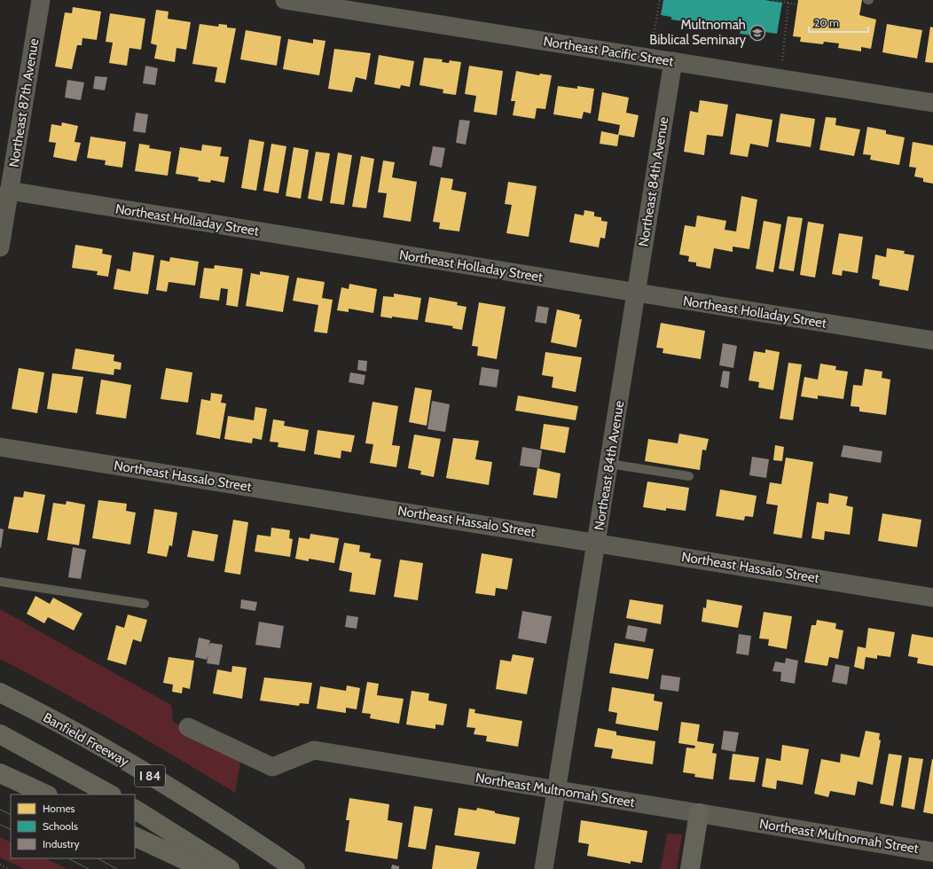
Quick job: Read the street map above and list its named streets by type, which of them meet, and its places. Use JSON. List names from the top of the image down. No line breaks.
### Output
{"streets":{"highway":["Banfield Freeway","I 84"],"main road":["Northeast Multnomah Street"],"street":["Northeast Pacific Street","Northeast 87th Avenue","Northeast 84th Avenue","Northeast Holladay Street","Northeast Hassalo Street"]},"crossings":[["Northeast Pacific Street","Northeast 84th Avenue"],["Northeast 87th Avenue","Northeast Holladay Street"],["Northeast 84th Avenue","Northeast Holladay Street"],["Northeast 84th Avenue","Northeast Hassalo Street"],["Northeast 84th Avenue","Northeast Multnomah Street"]],"places":{"school or university":["Multnomah Biblical Seminary"]},"legend":["Homes","Schools","Industry"],"scale_bar":"20 m"}
